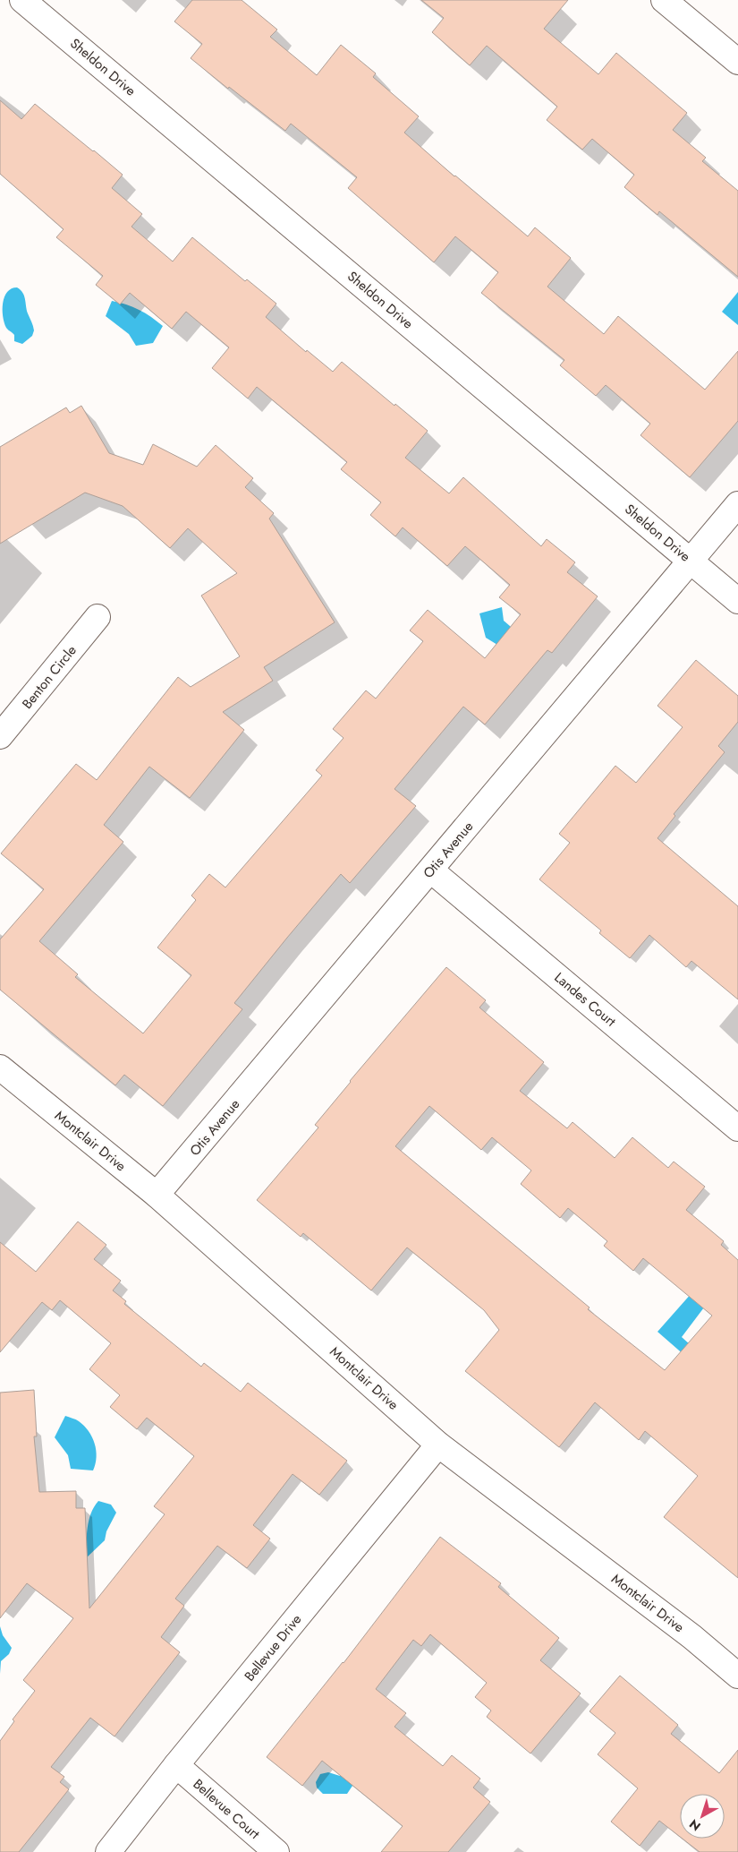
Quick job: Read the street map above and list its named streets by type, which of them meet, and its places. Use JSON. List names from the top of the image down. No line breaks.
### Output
{"streets":{"street":["Sheldon Drive","Benton Circle","Otis Avenue","Landes Court","Montclair Drive","Bellevue Drive","Bellevue Court"]},"crossings":[["Sheldon Drive","Otis Avenue"],["Otis Avenue","Landes Court"],["Otis Avenue","Montclair Drive"],["Montclair Drive","Bellevue Drive"],["Bellevue Drive","Bellevue Court"]],"north":"bottom left"}
